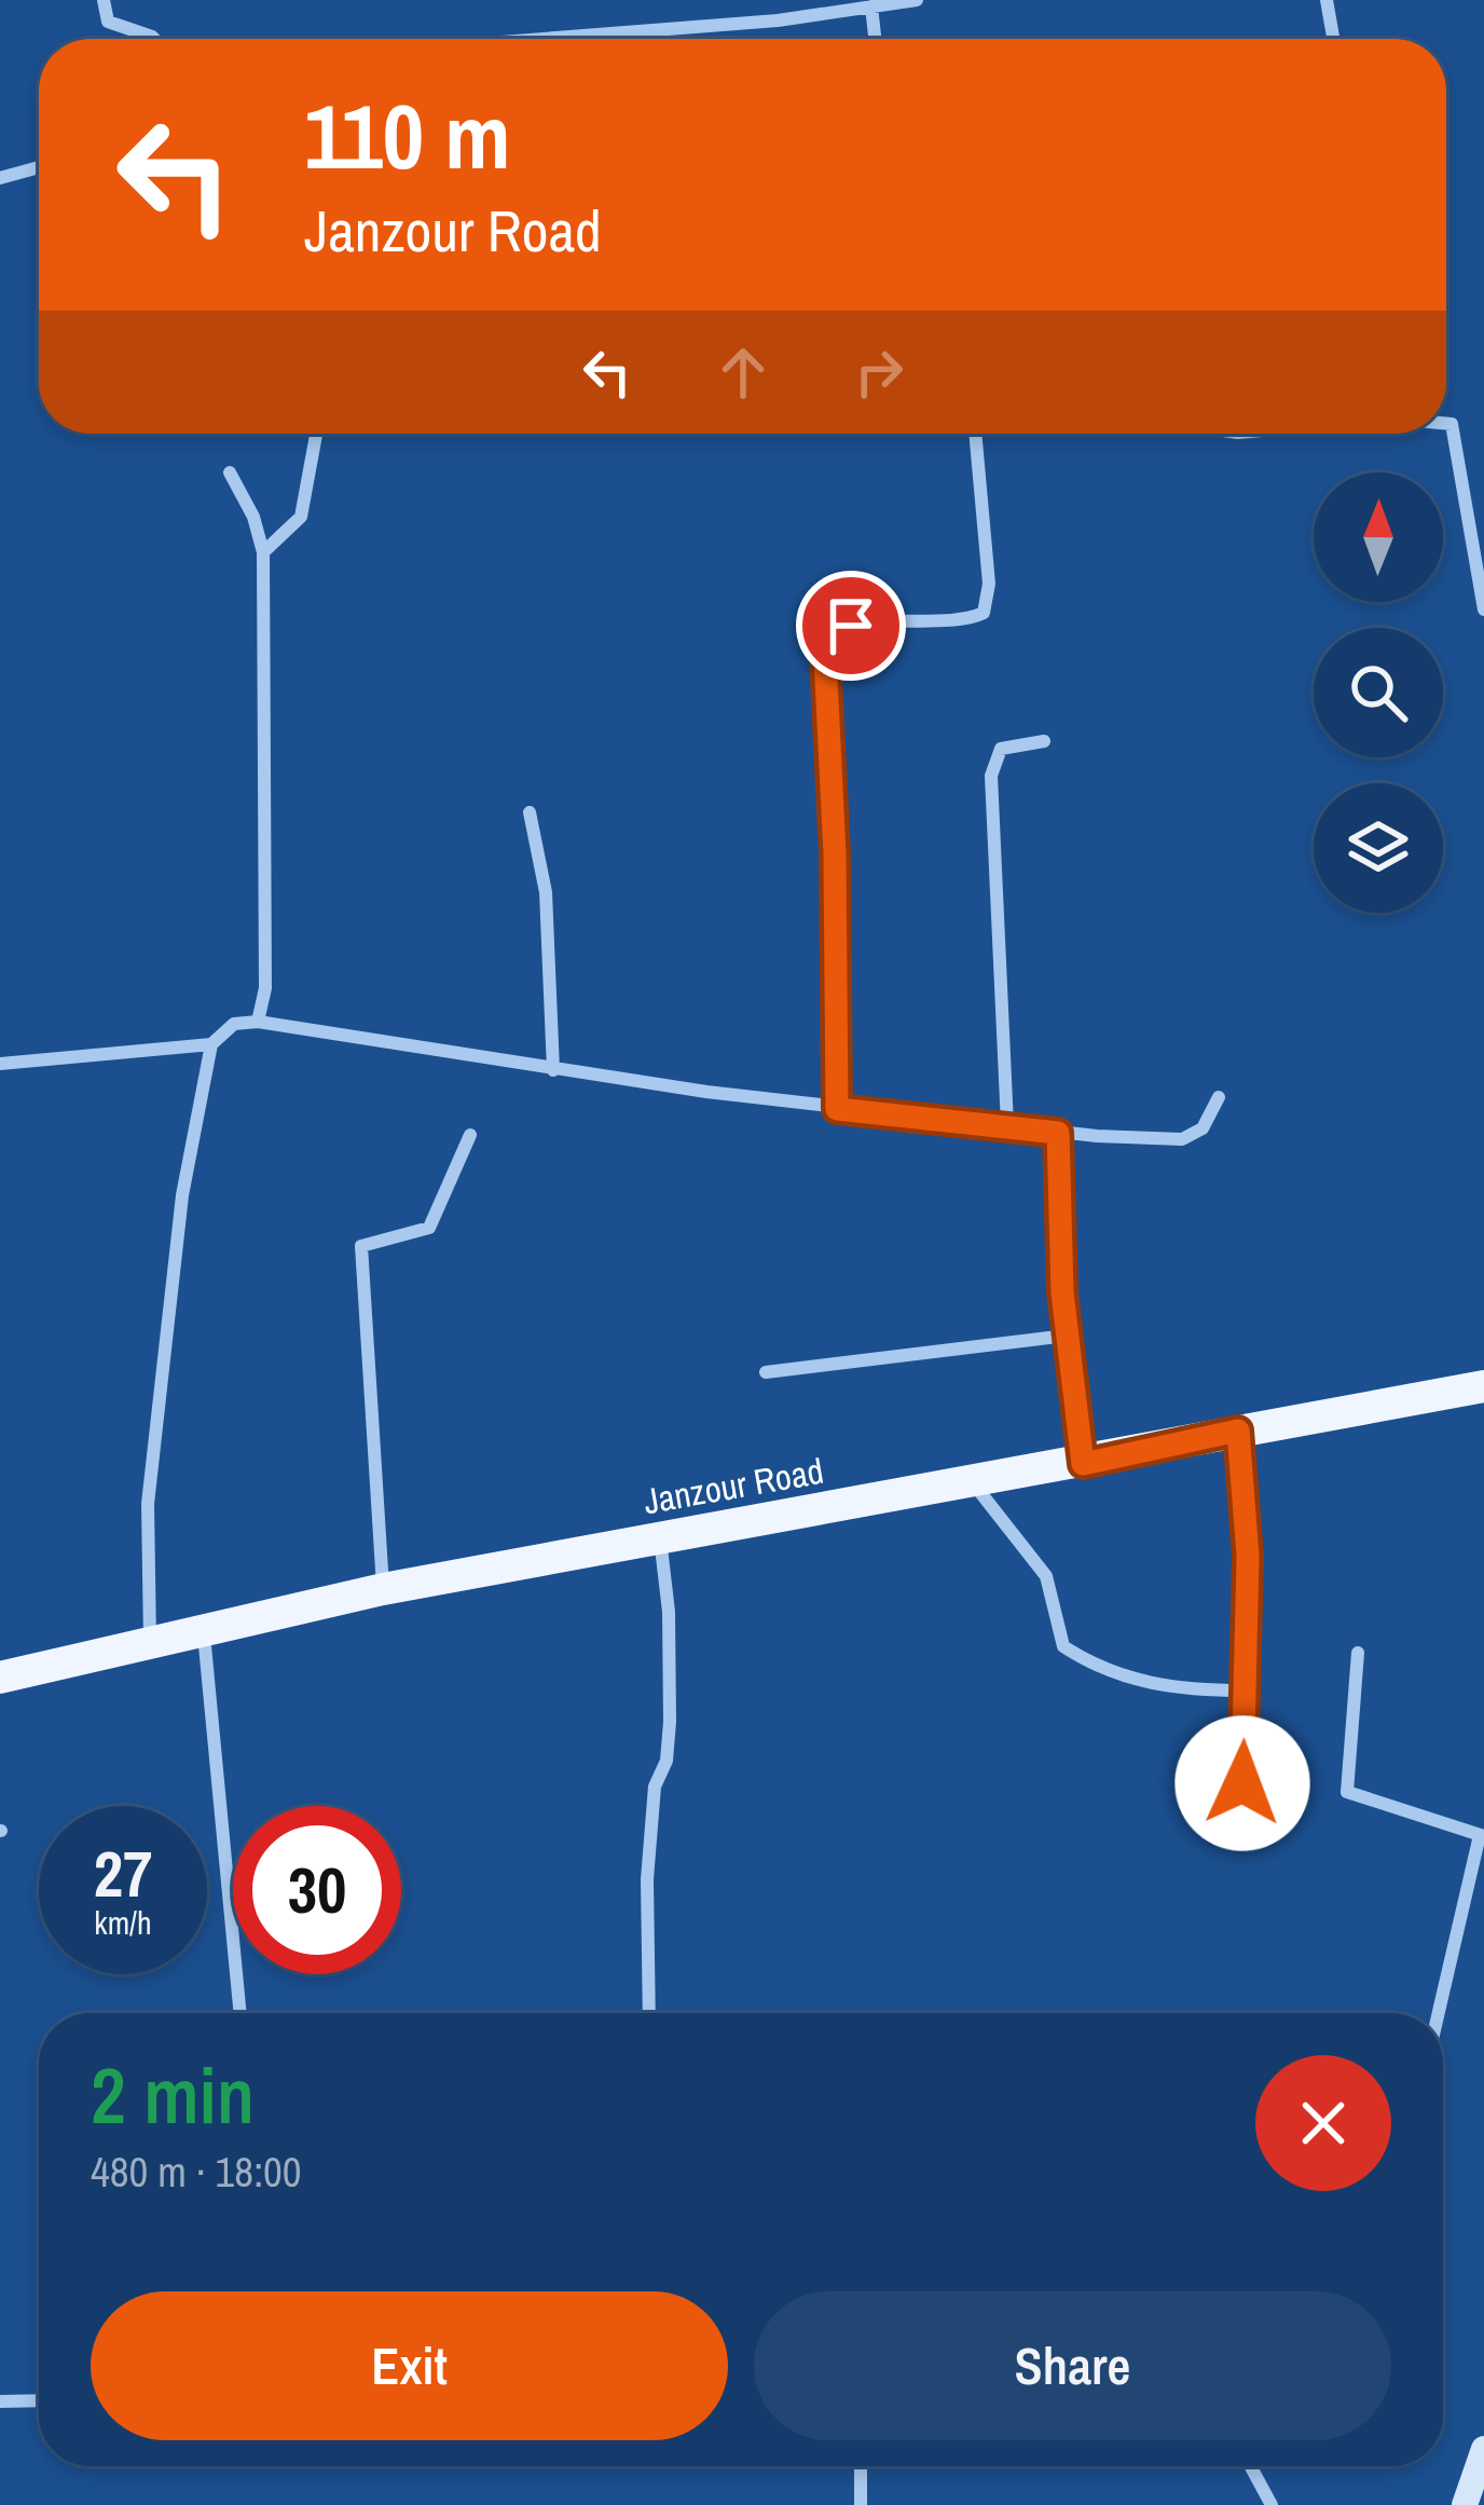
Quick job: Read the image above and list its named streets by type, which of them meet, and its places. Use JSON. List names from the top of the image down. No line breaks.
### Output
{"streets":{"main road":["Janzour Road"]},"north":"top","page":{"turn":["110 m","Janzour Road"],"speed":"27 km/h","limit":"30","heading":["2 min","480 m · 18:00"],"buttons":["Exit","Share"]}}
